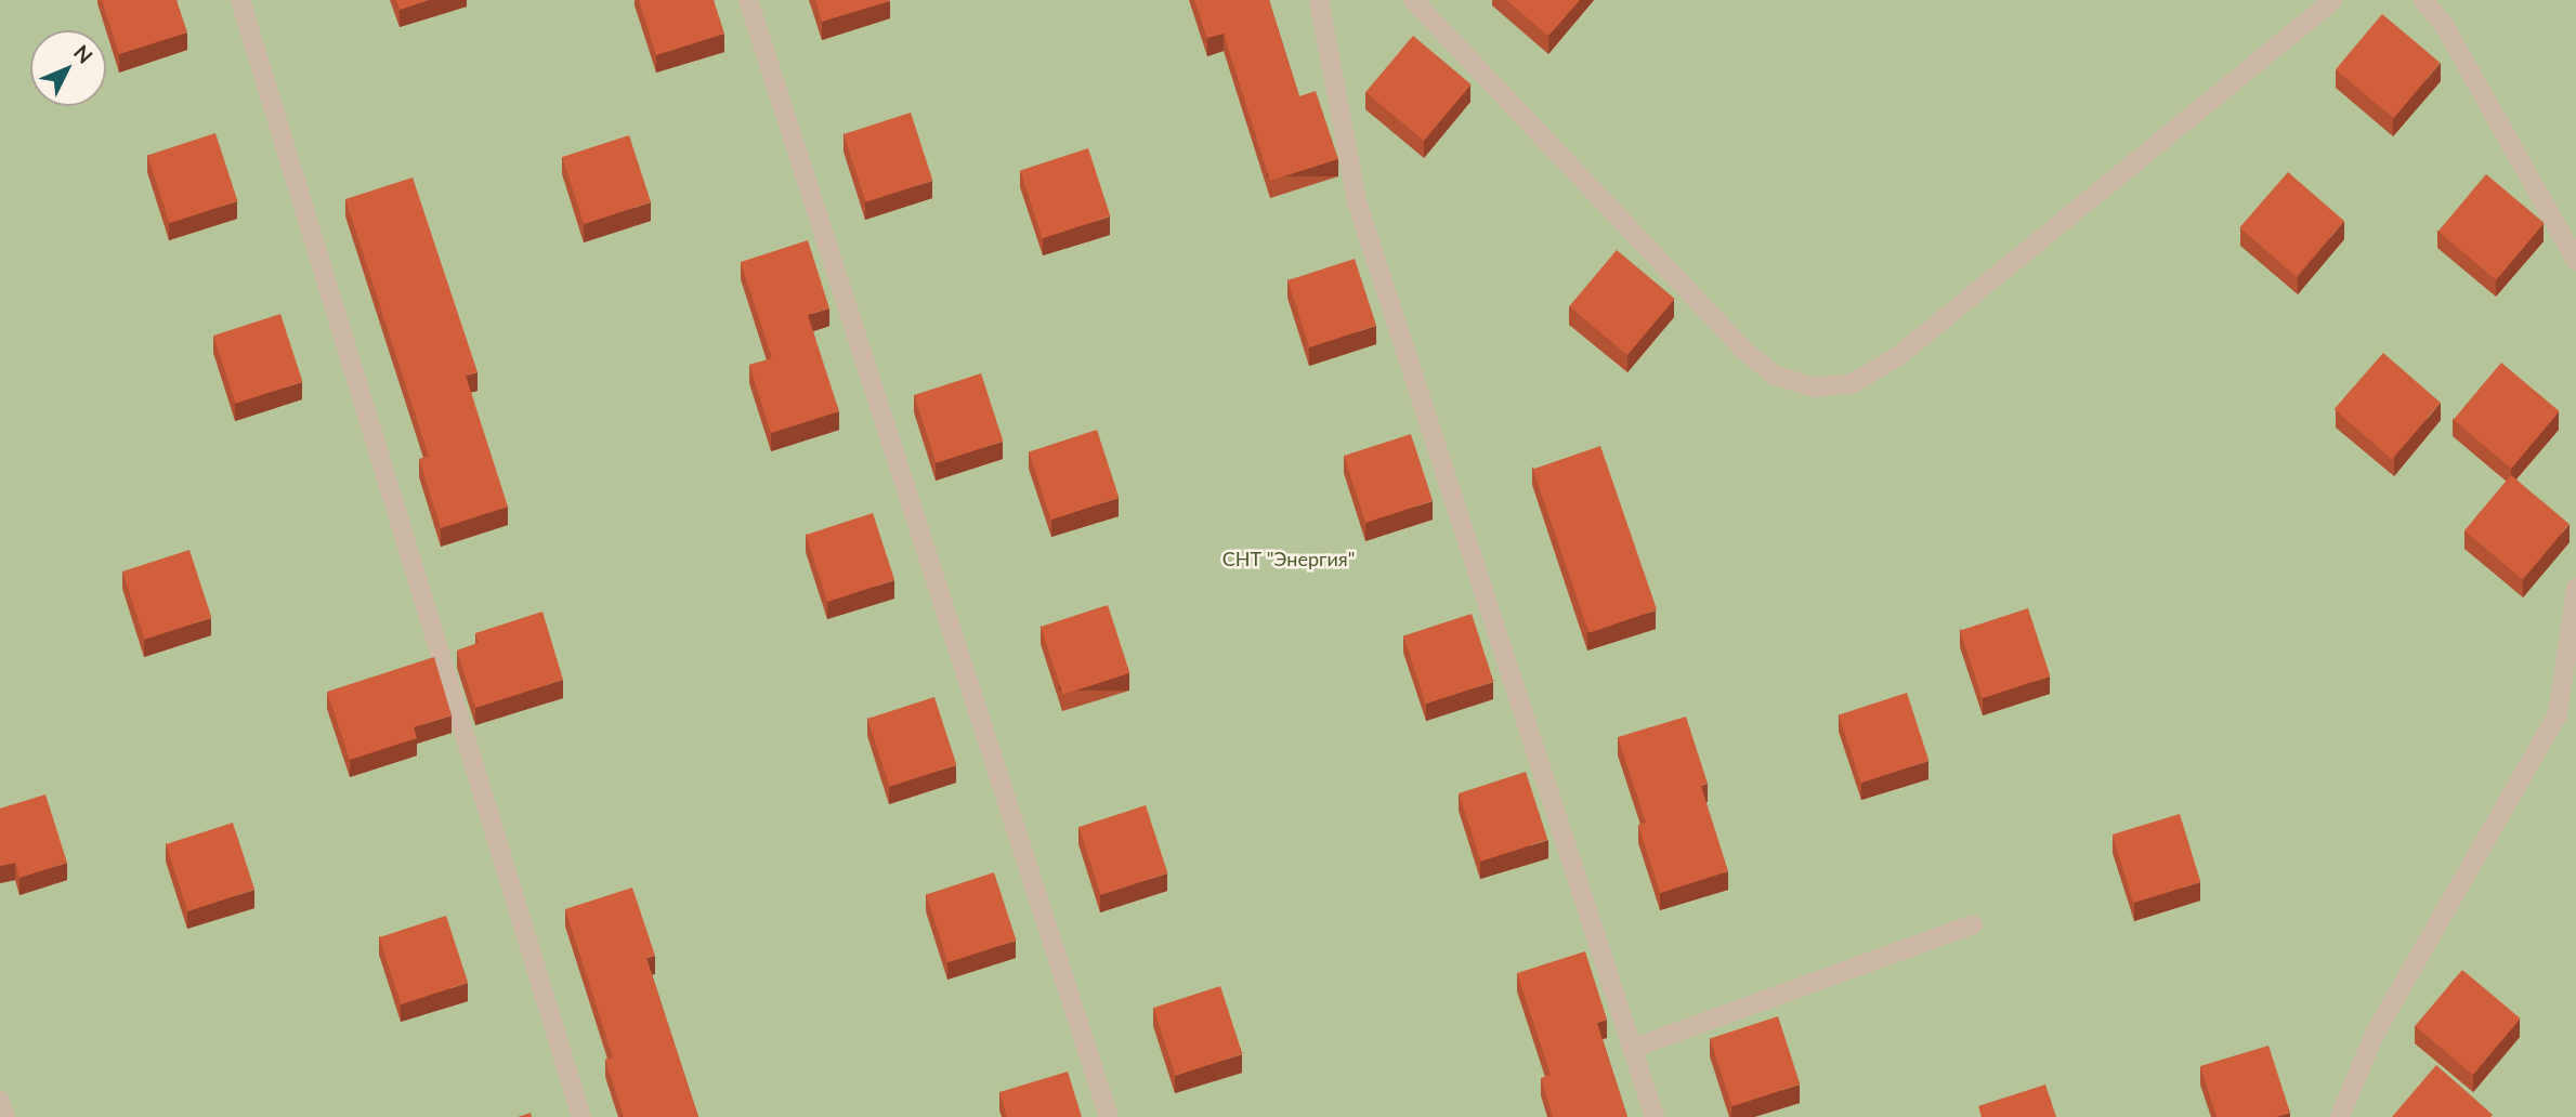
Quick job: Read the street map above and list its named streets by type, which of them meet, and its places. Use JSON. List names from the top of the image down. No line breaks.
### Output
{"parks":["СНТ \"Энергия\""],"north":"top right"}
